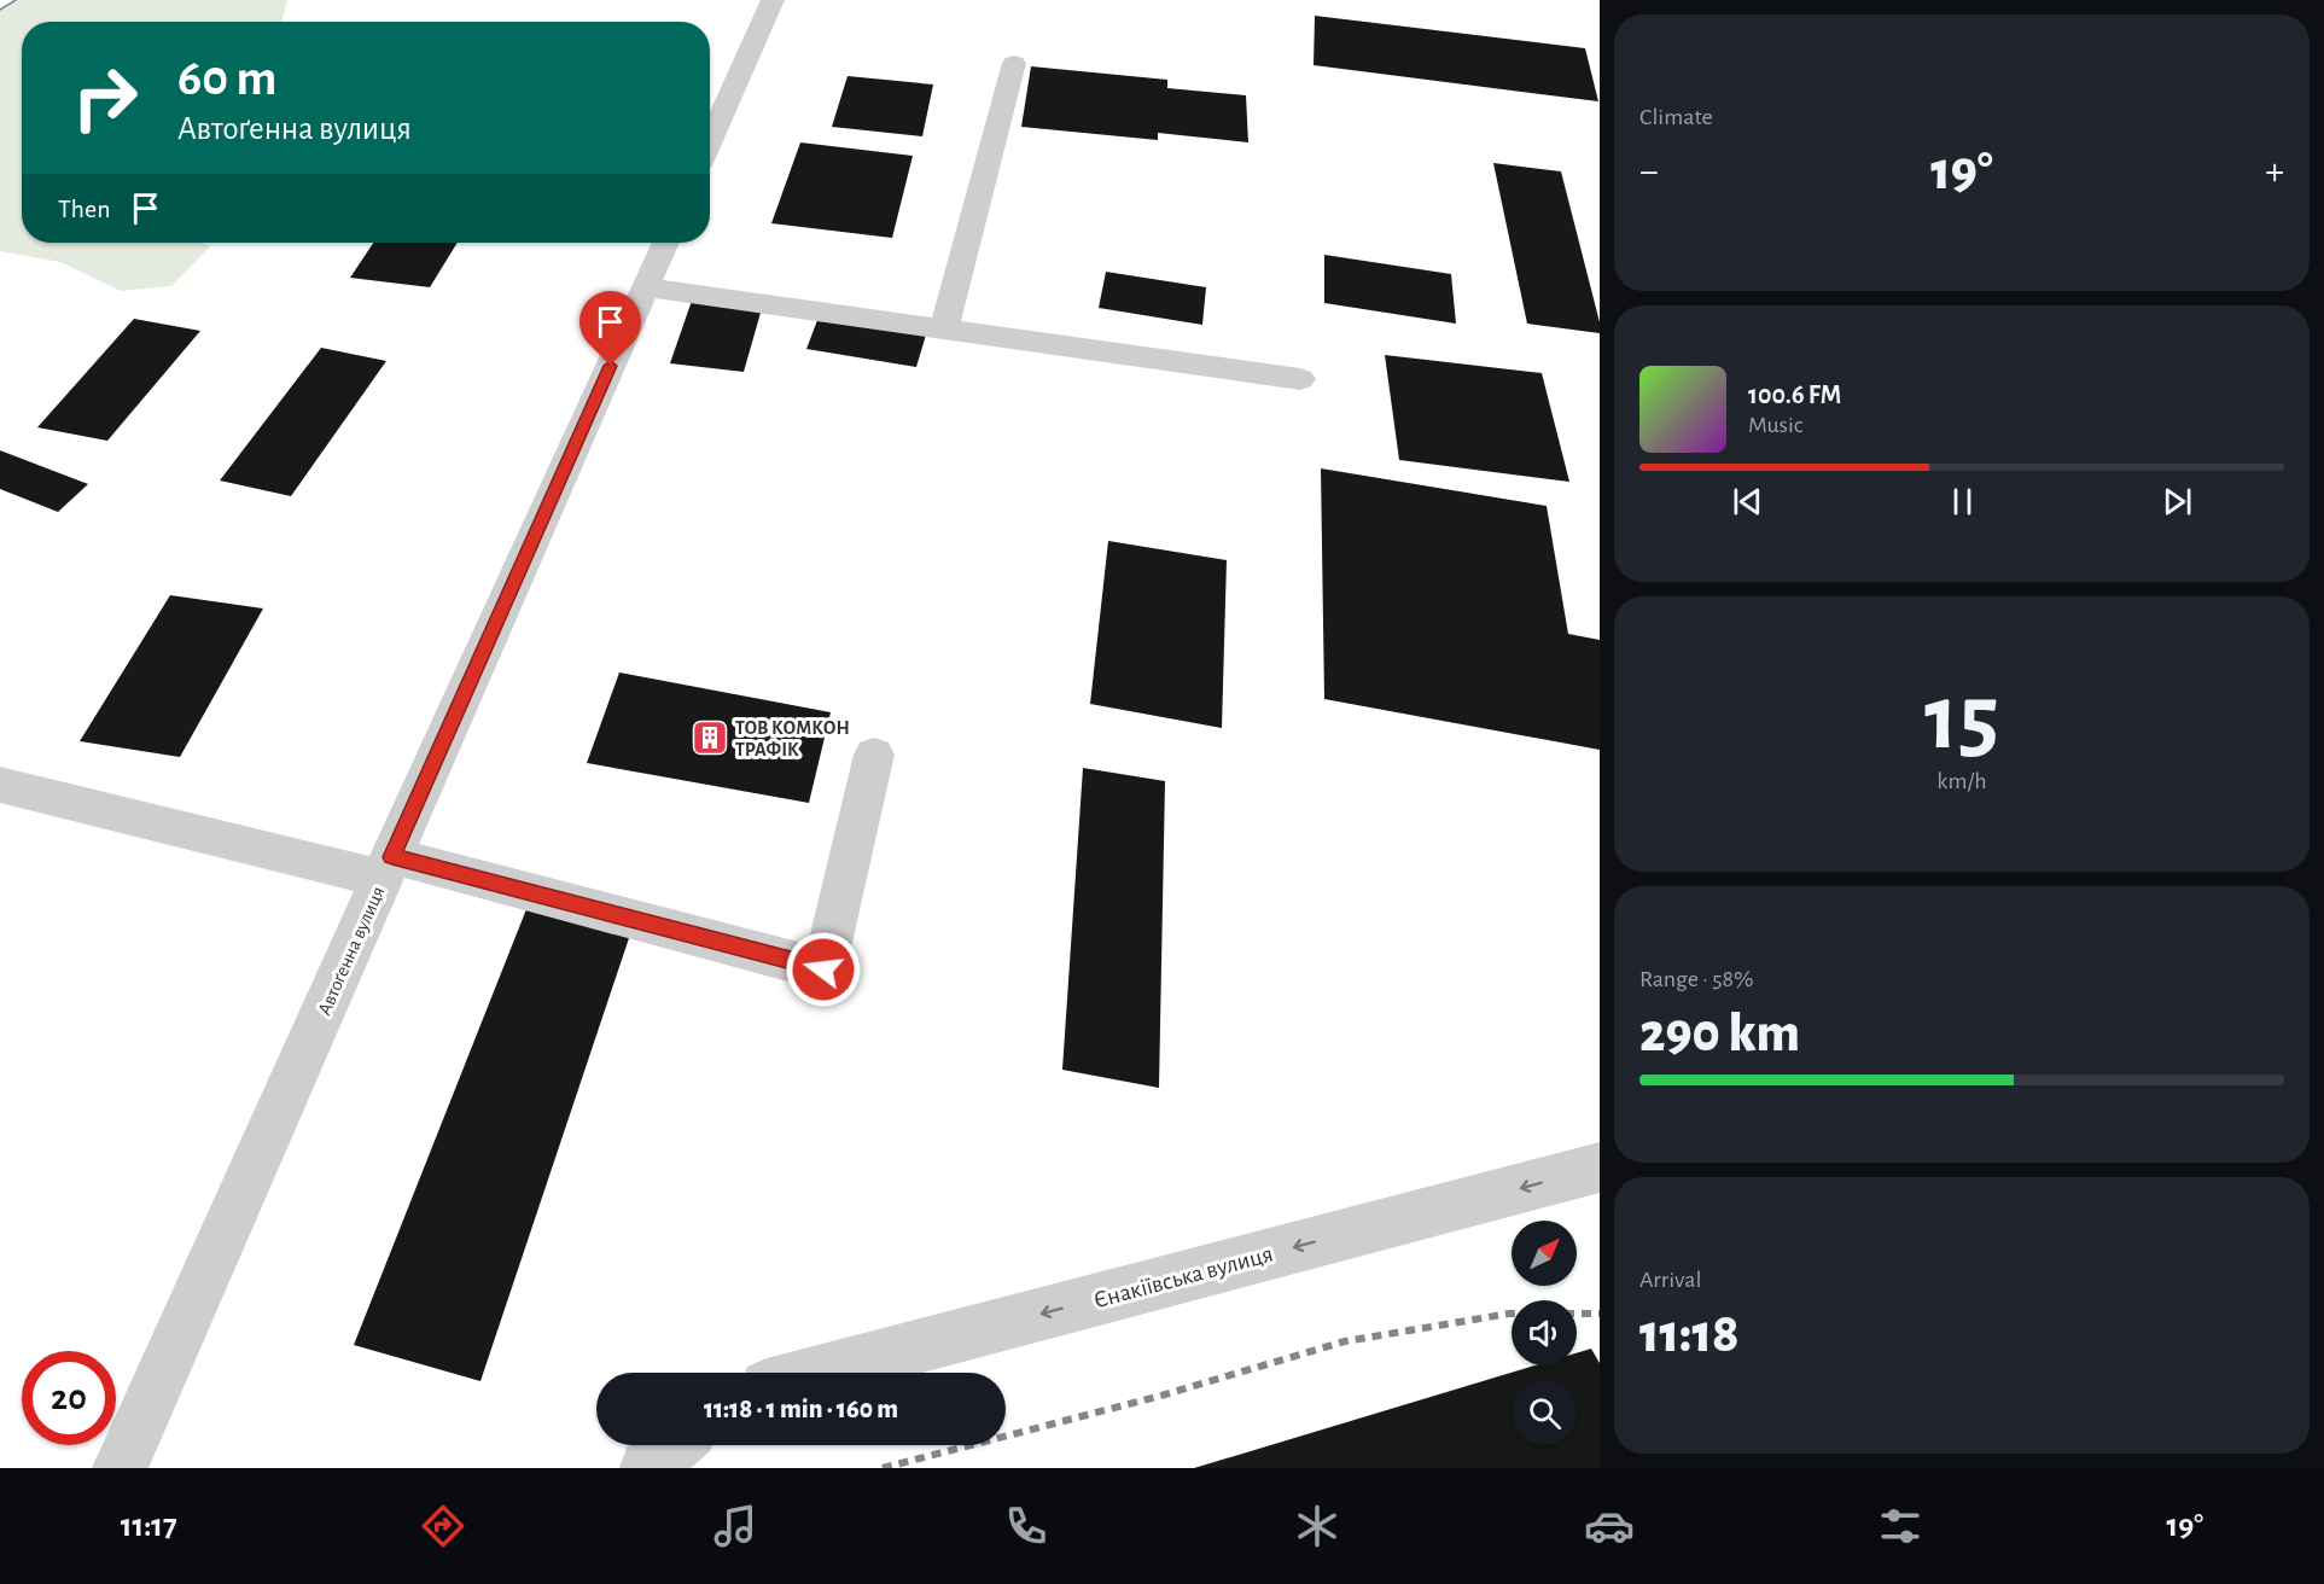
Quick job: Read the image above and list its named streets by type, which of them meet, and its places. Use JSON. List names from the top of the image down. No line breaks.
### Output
{"streets":{"street":["Автоґенна вулиця","Єнакіївська вулиця"]},"one_way":["Єнакіївська вулиця"],"places":{"building":["ТОВ КОМКОН ТРАФІК"]},"north":"top right","page":{"tile":["Climate",["15","km/h"],["Range · 58%","290 km"],["Arrival","11:18"]],"turn":["60 m","Автоґенна вулиця"],"heat":["−","19°","+"],"then":"Then","song":["100.6 FM","Music"],"limit":"20","trip":"11:18 · 1 min · 160 m","tabs":["11:17","19°"]}}
